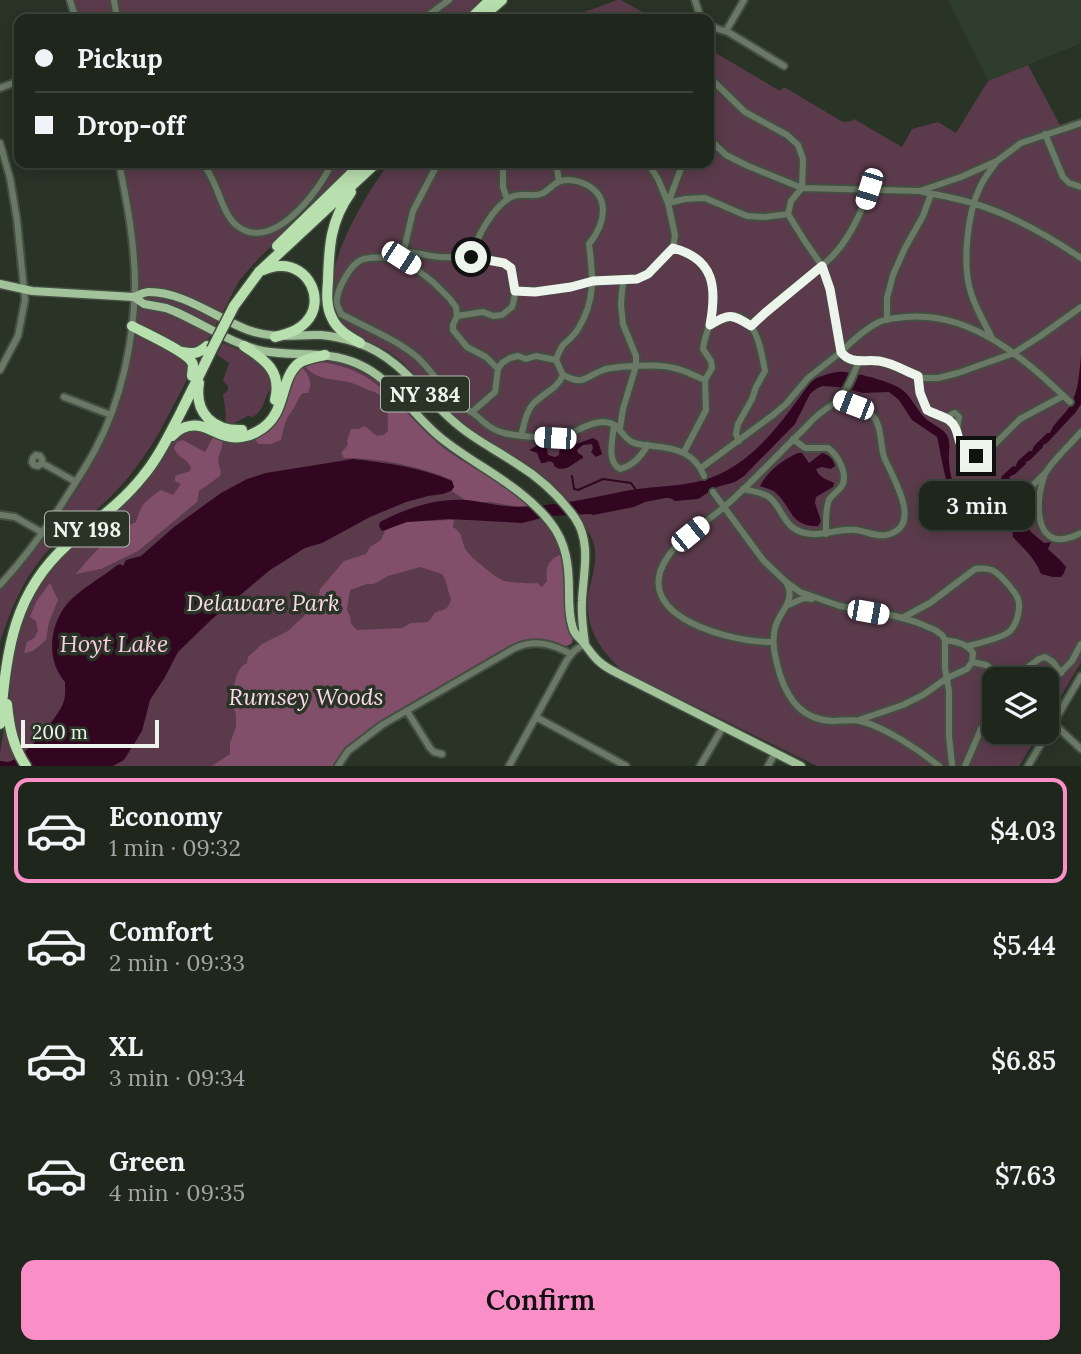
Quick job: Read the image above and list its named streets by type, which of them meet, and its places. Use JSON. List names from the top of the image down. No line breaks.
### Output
{"streets":{"highway":["NY 198"],"main road":["NY 384"]},"water":["Hoyt Lake"],"parks":["Delaware Park","Rumsey Woods"],"scale_bar":"200 m","page":{"banner":["Pickup","Drop-off"],"bubble":"3 min","scale":"200 m","list":[{"name":"Economy","note":"1 min · 09:32","value":"$4.03"},{"name":"Comfort","note":"2 min · 09:33","value":"$5.44"},{"name":"XL","note":"3 min · 09:34","value":"$6.85"},{"name":"Green","note":"4 min · 09:35","value":"$7.63"}],"buttons":"Confirm"}}
